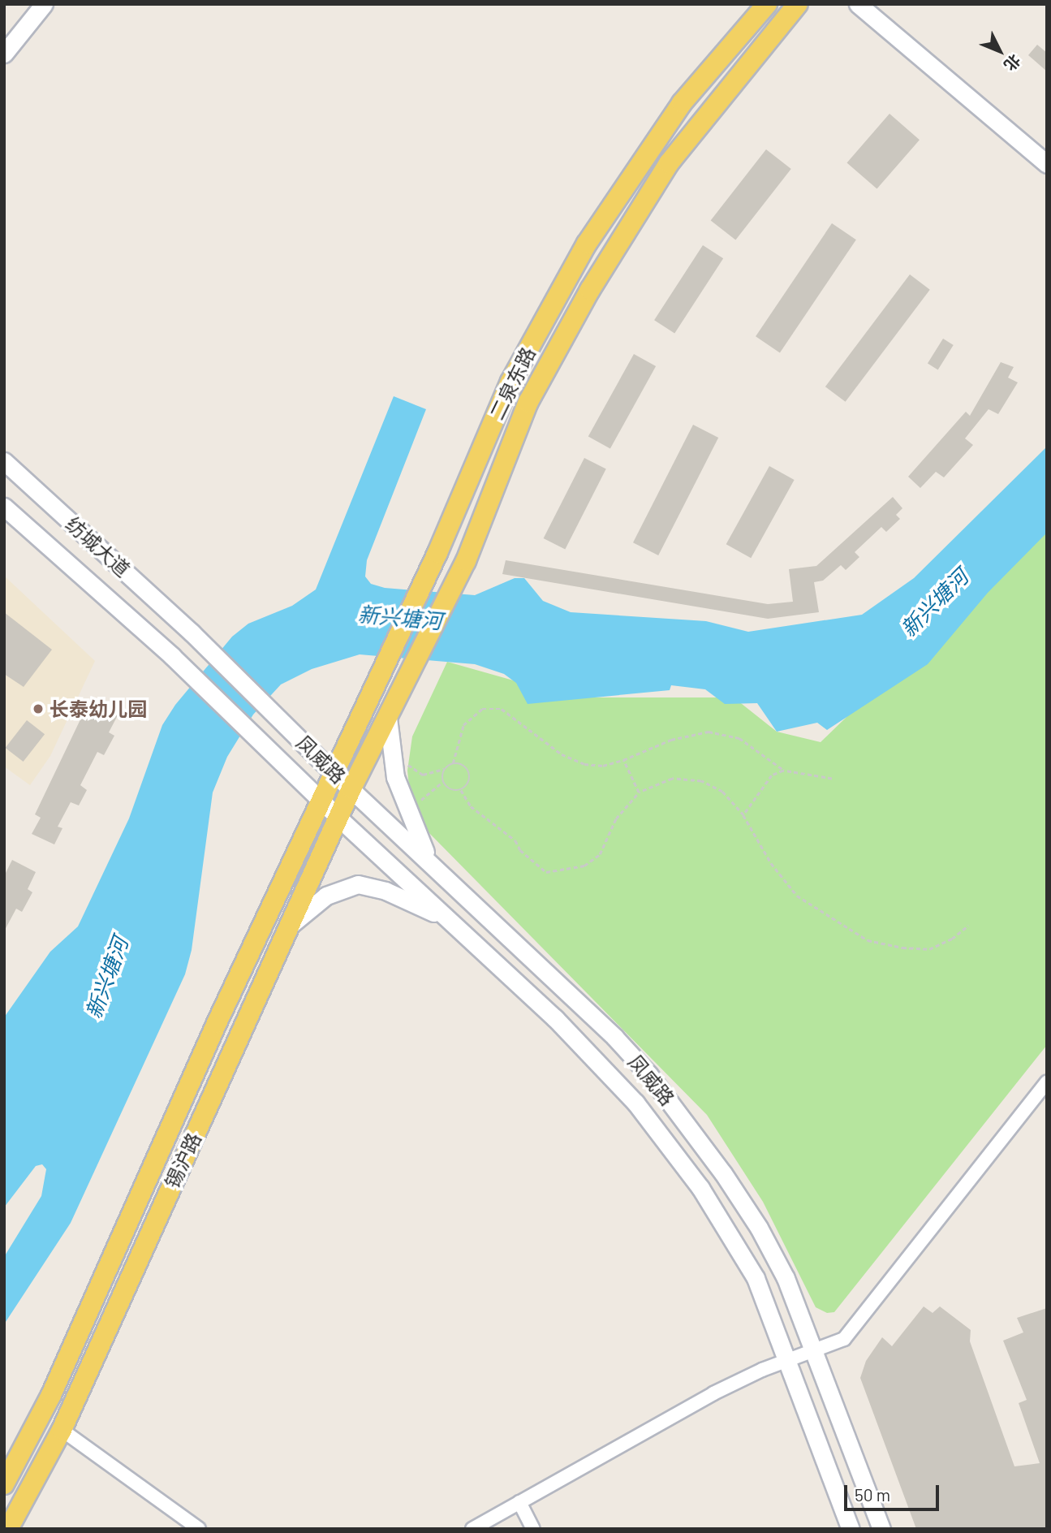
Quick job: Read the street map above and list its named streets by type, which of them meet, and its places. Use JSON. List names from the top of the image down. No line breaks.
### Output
{"streets":{"main road":["二泉东路","纺城大道","凤威路","锡沪路"]},"crossings":[["二泉东路","凤威路"],["二泉东路","锡沪路"],["纺城大道","凤威路"],["凤威路","锡沪路"]],"water":["新兴塘河"],"places":["长泰幼儿园"],"scale_bar":"50 m","north":"bottom right"}
